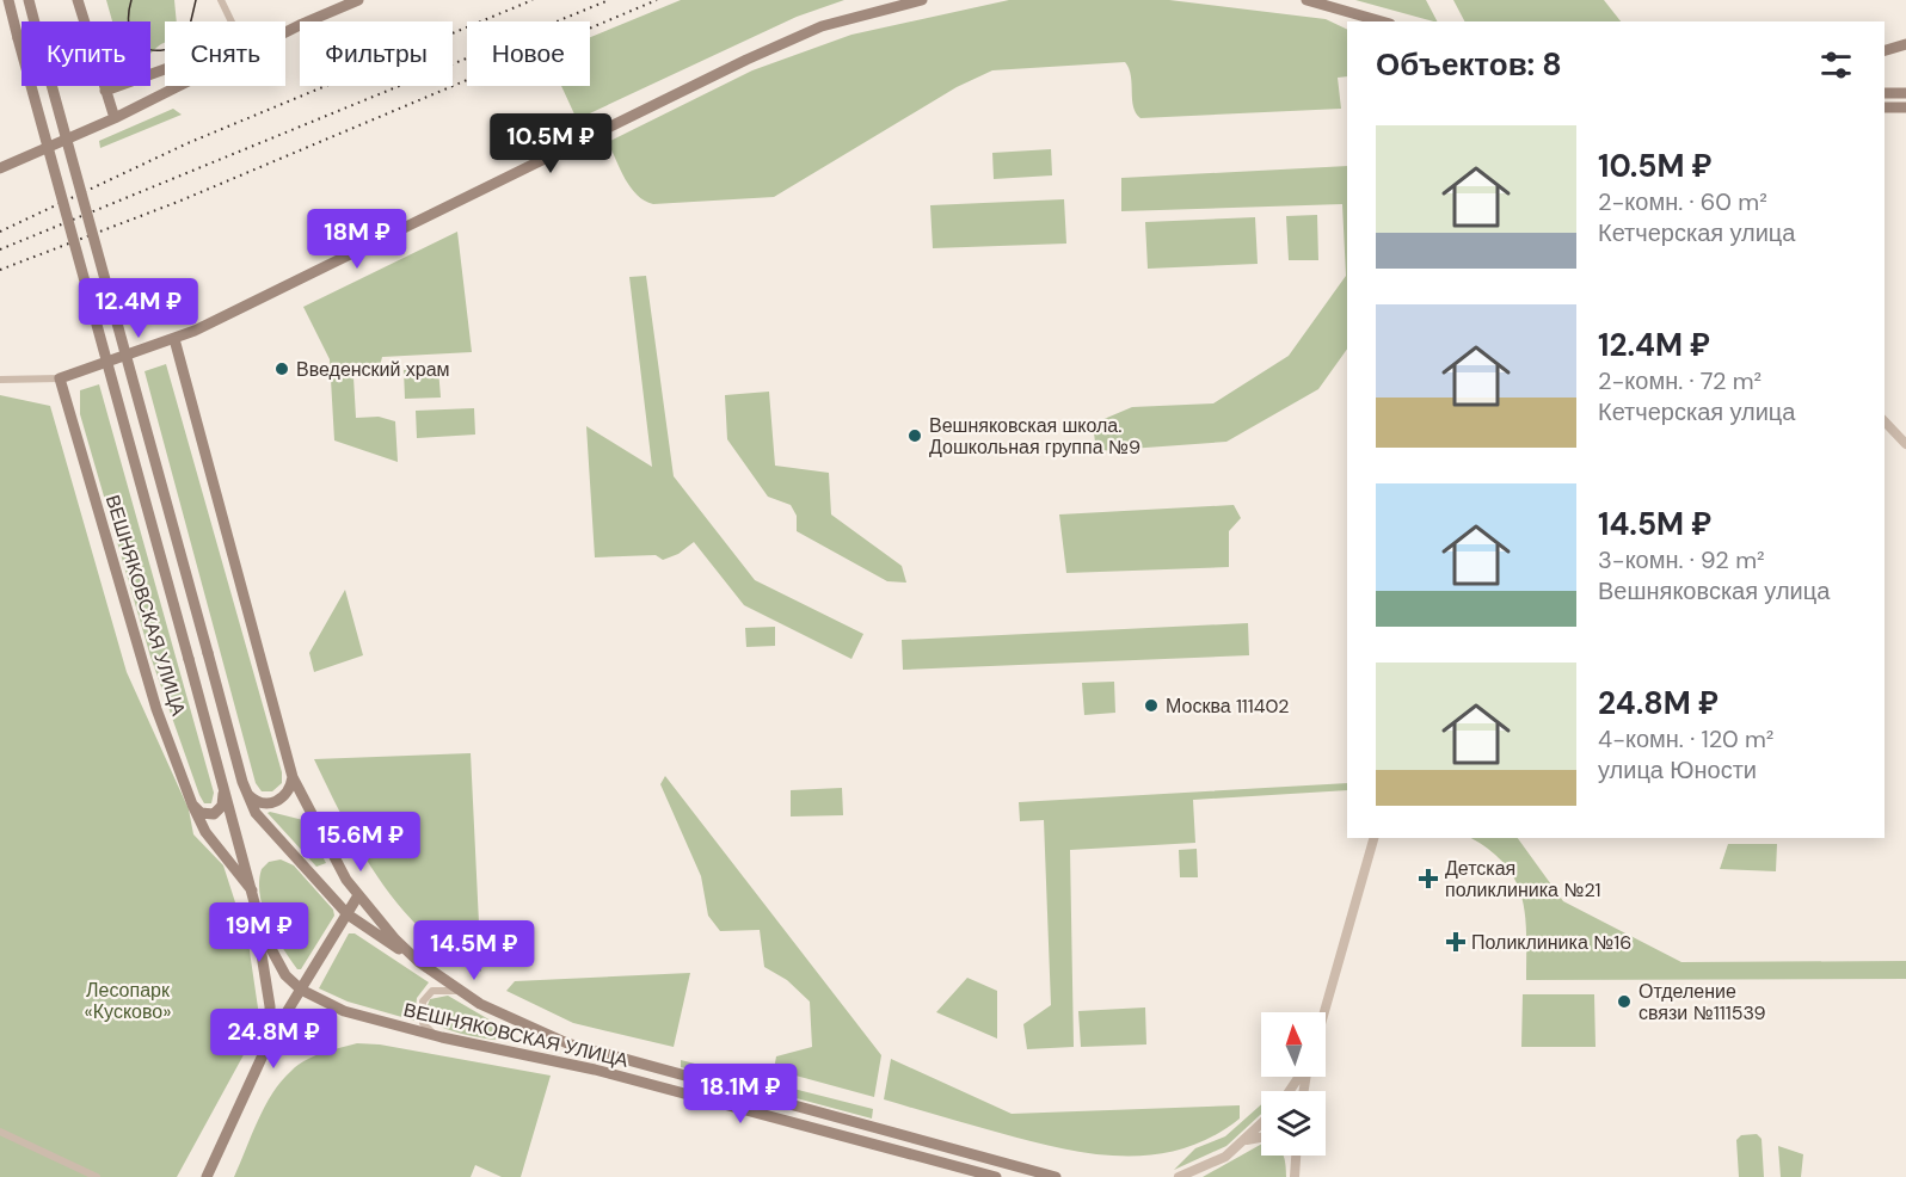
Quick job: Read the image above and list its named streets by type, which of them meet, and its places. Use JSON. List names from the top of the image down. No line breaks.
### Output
{"streets":{"main road":["ВЕШНЯКОВСКАЯ УЛИЦА"]},"parks":["Лесопарк «Кусково»"],"places":{"other":["Введенский храм","Вешняковская школа. Дошкольная группа №9","Москва 111402","Отделение связи №111539"],"health":["Детская поликлиника №21","Поликлиника №16"]},"north":"top","page":{"chip":["Купить","Снять","Фильтры","Новое"],"heading":"Объектов: 8","list":[{"name":"10.5M ₽","note":"2-комн. · 60 m² · Кетчерская улица"},{"name":"12.4M ₽","note":"2-комн. · 72 m² · Кетчерская улица"},{"name":"14.5M ₽","note":"3-комн. · 92 m² · Вешняковская улица"},{"name":"24.8M ₽","note":"4-комн. · 120 m² · улица Юности"}],"price":["10.5M ₽","18M ₽","12.4M ₽","15.6M ₽","19M ₽","14.5M ₽","24.8M ₽","18.1M ₽"]}}
